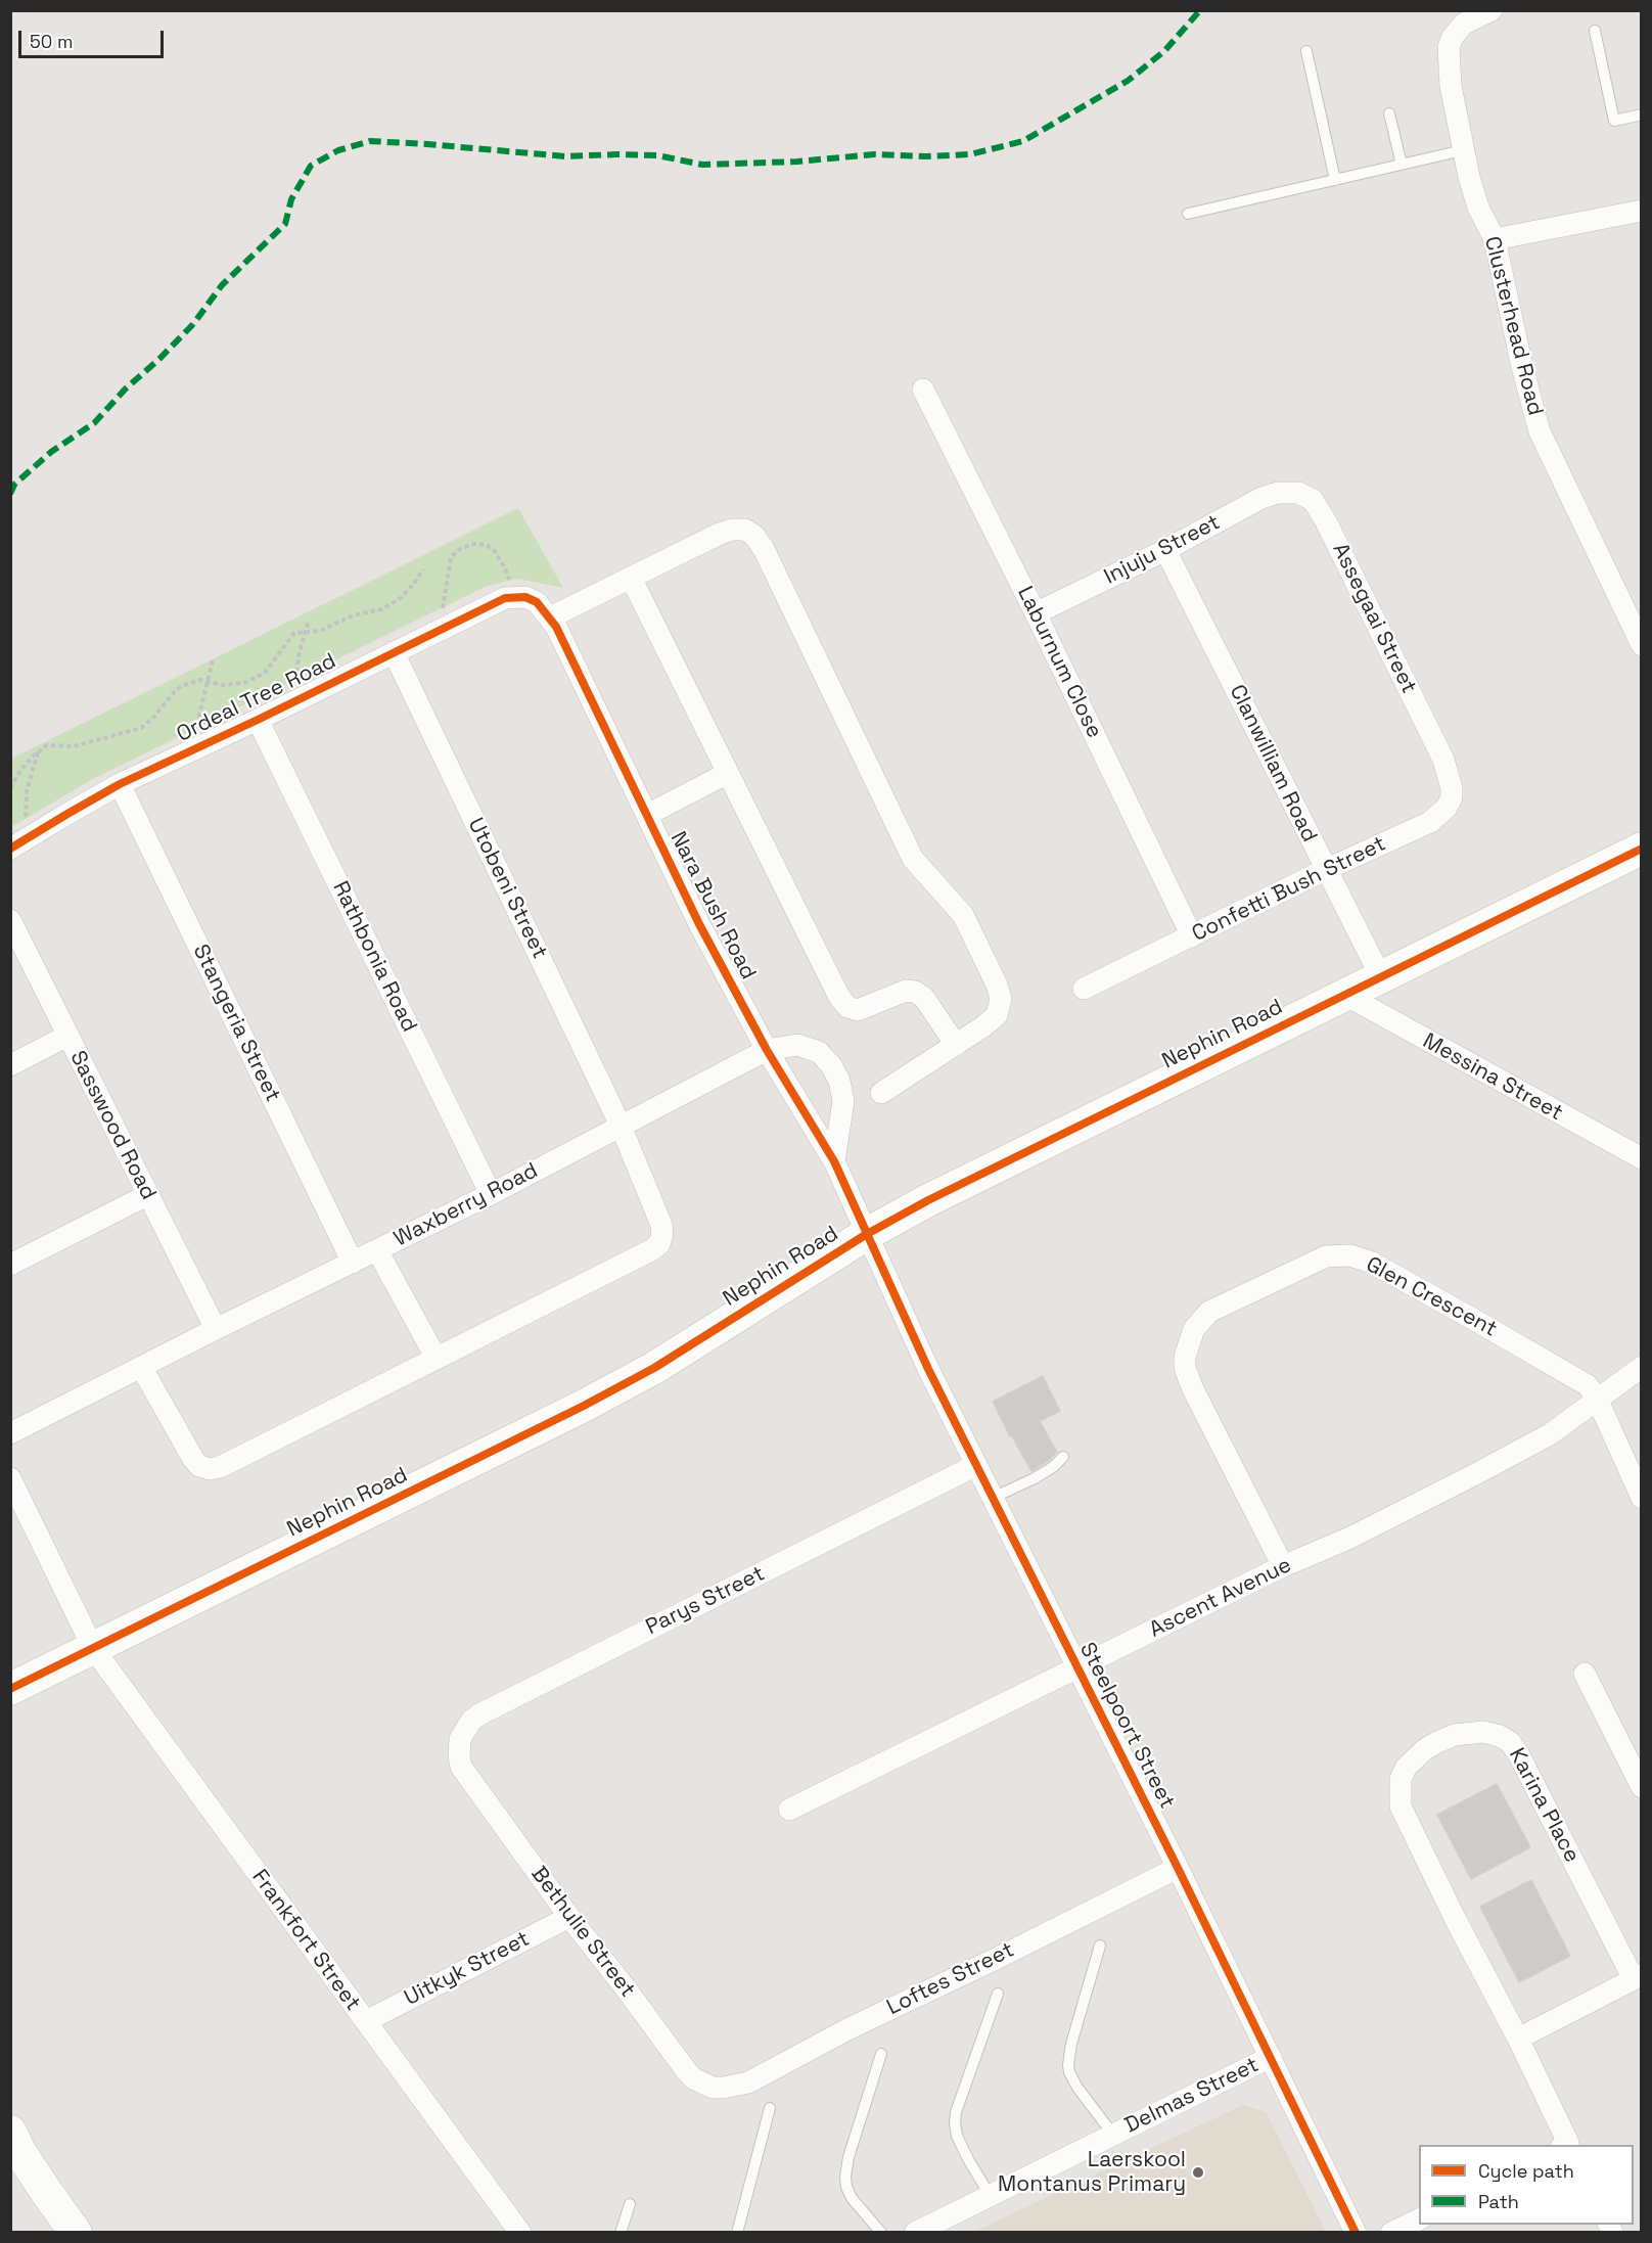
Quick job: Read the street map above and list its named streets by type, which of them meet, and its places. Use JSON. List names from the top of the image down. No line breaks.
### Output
{"streets":{"street":["Clusterhead Road","Injuju Street","Assegaai Street","Laburnum Close","Ordeal Tree Road","Clanwilliam Road","Utobeni Street","Confetti Bush Street","Nara Bush Road","Rathbonia Road","Stangeria Street","Nephin Road","Messina Street","Sasswood Road","Waxberry Road","Glen Crescent","Ascent Avenue","Parys Street","Steelpoort Street","Karina Place","Bethulie Street","Frankfort Street","Uitkyk Street","Loftes Street","Delmas Street"]},"crossings":[["Injuju Street","Assegaai Street"],["Injuju Street","Laburnum Close"],["Injuju Street","Clanwilliam Road"],["Assegaai Street","Confetti Bush Street"],["Laburnum Close","Confetti Bush Street"],["Ordeal Tree Road","Utobeni Street"],["Ordeal Tree Road","Nara Bush Road"],["Ordeal Tree Road","Rathbonia Road"],["Ordeal Tree Road","Stangeria Street"],["Clanwilliam Road","Confetti Bush Street"],["Clanwilliam Road","Nephin Road"],["Utobeni Street","Waxberry Road"],["Nara Bush Road","Nephin Road"],["Nara Bush Road","Waxberry Road"],["Nara Bush Road","Steelpoort Street"],["Rathbonia Road","Waxberry Road"],["Stangeria Street","Waxberry Road"],["Nephin Road","Messina Street"],["Nephin Road","Steelpoort Street"],["Nephin Road","Frankfort Street"],["Sasswood Road","Waxberry Road"],["Glen Crescent","Ascent Avenue"],["Ascent Avenue","Steelpoort Street"],["Parys Street","Steelpoort Street"],["Parys Street","Bethulie Street"],["Steelpoort Street","Loftes Street"],["Steelpoort Street","Delmas Street"],["Bethulie Street","Uitkyk Street"],["Bethulie Street","Loftes Street"],["Frankfort Street","Uitkyk Street"]],"places":["Laerskool Montanus Primary"],"legend":["Cycle path","Path"],"scale_bar":"50 m"}
